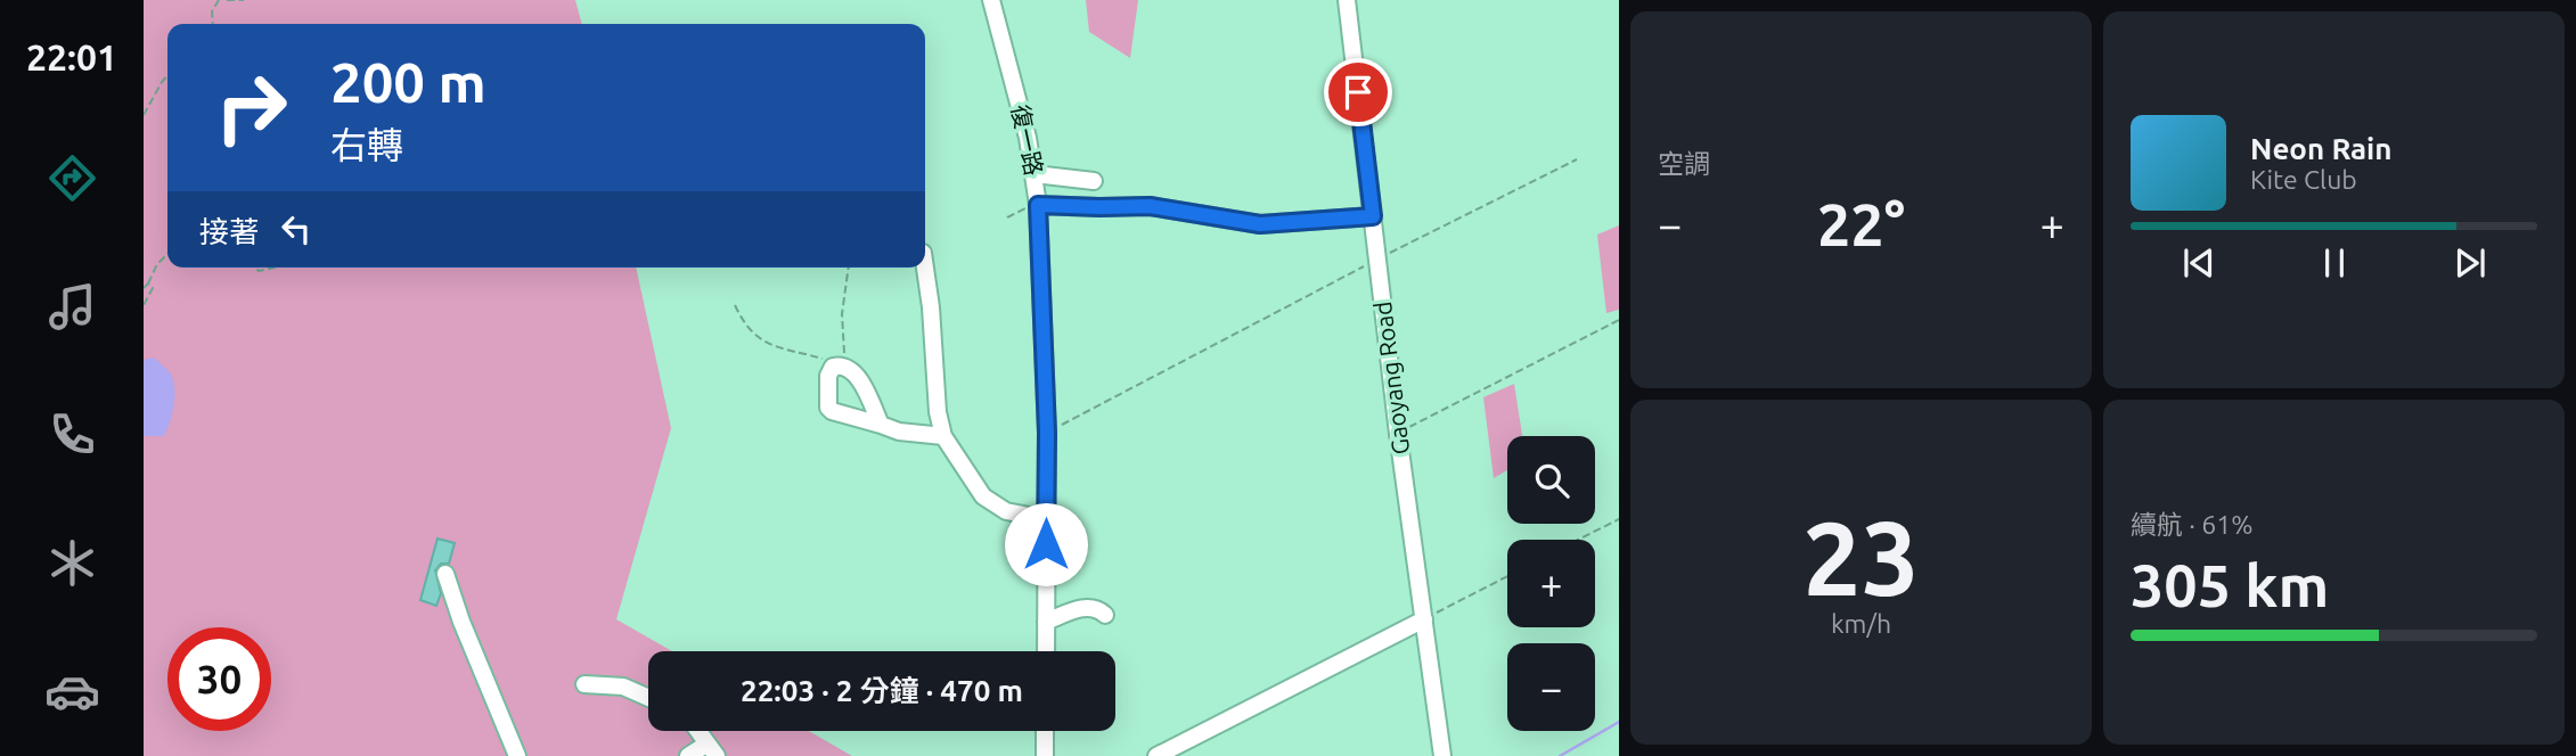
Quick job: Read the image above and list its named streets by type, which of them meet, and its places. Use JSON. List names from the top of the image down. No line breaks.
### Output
{"streets":{"street":["復一路","Gaoyang Road"]},"page":{"tabs":"22:01","tile":["空調",["23","km/h"],["續航 · 61%","305 km"]],"turn":["200 m","右轉"],"song":["Neon Rain","Kite Club"],"then":"接著","heat":["−","22°","+"],"map_buttons":["+","−"],"limit":"30","trip":"22:03 · 2 分鐘 · 470 m"}}
